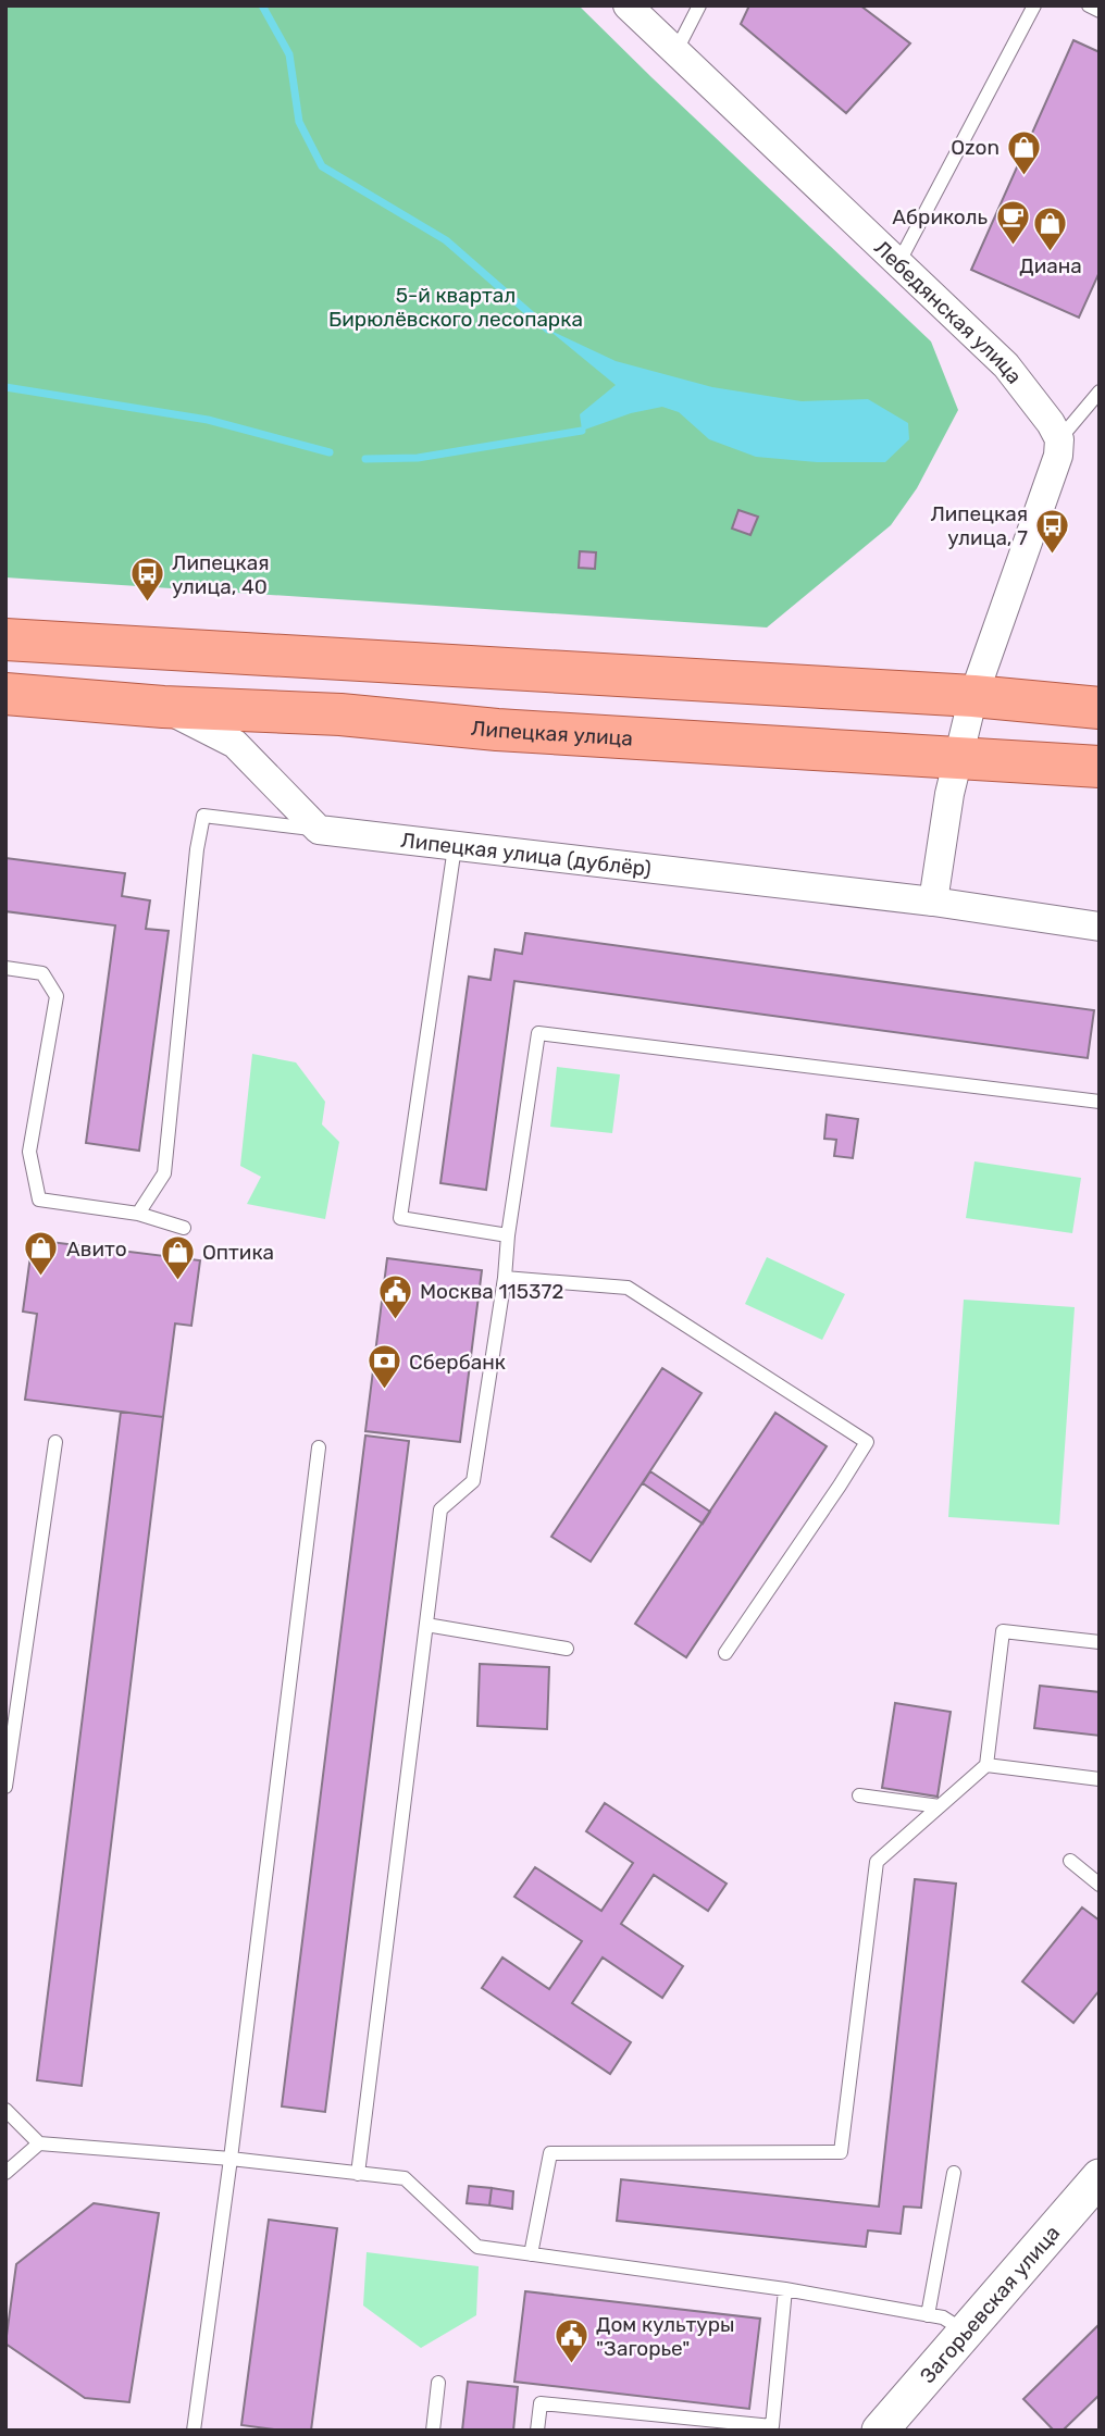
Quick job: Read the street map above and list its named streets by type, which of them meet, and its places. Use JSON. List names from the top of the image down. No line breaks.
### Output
{"streets":{"main road":["Липецкая улица"],"street":["Лебедянская улица","Липецкая улица (дублёр)","Загорьевская улица"]},"parks":["5-й квартал Бирюлёвского лесопарка"],"places":{"shop":["Ozon","Диана","Авито","Оптика"],"cafe":["Абриколь"],"bus stop":["Липецкая улица, 7","Липецкая улица, 40"],"public building":["Москва 115372","Дом культуры \"Загорье\""],"bank":["Сбербанк"]}}
